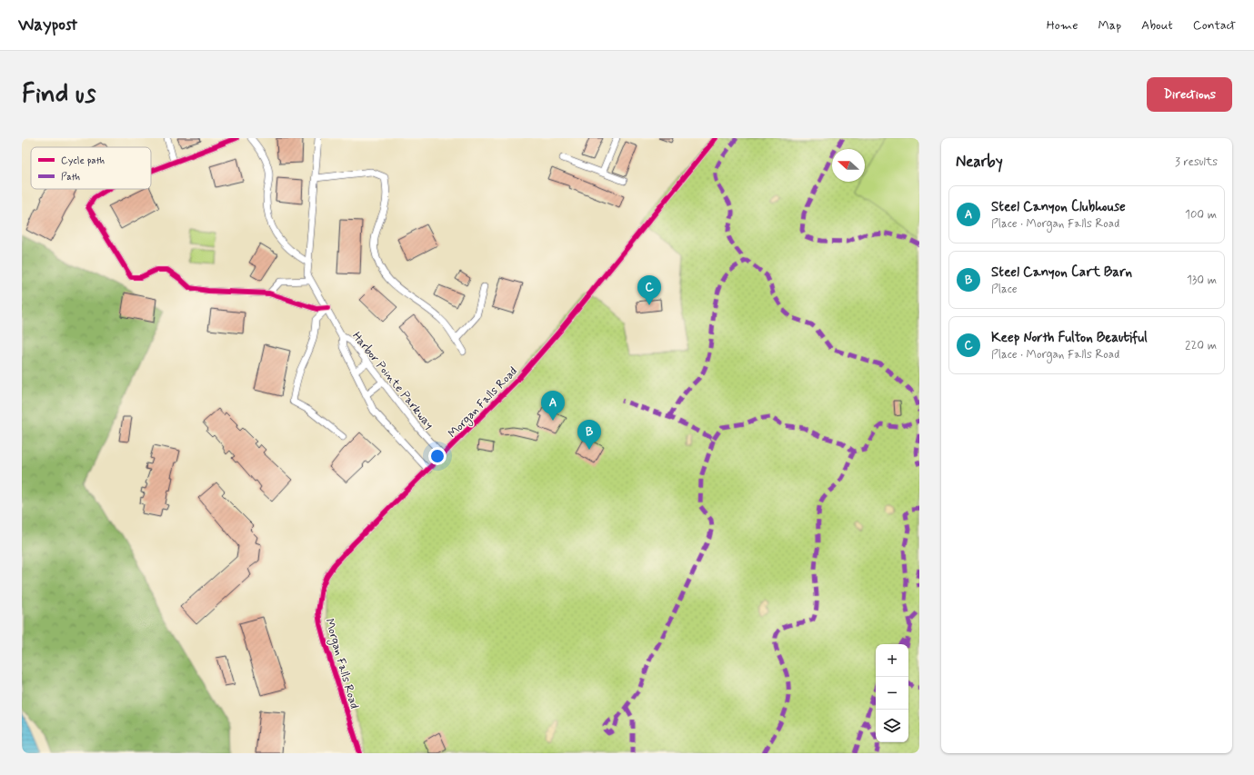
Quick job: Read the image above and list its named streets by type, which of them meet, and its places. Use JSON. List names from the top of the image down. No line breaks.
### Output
{"streets":{"street":["Harbor Pointe Parkway","Morgan Falls Road"]},"crossings":[["Harbor Pointe Parkway","Morgan Falls Road"]],"legend":["Cycle path","Path"],"north":"left","page":{"header":"Waypost","nav":["Home","Map","About","Contact"],"buttons":"Directions","title":"Find us","heading":["Nearby","3 results"],"list":[{"mark":"A","name":"Steel Canyon Clubhouse","note":"Place · Morgan Falls Road","value":"100 m"},{"mark":"B","name":"Steel Canyon Cart Barn","note":"Place","value":"130 m"},{"mark":"C","name":"Keep North Fulton Beautiful","note":"Place · Morgan Falls Road","value":"220 m"}],"pins":["C","A","B"],"map_buttons":["+","−"]}}
